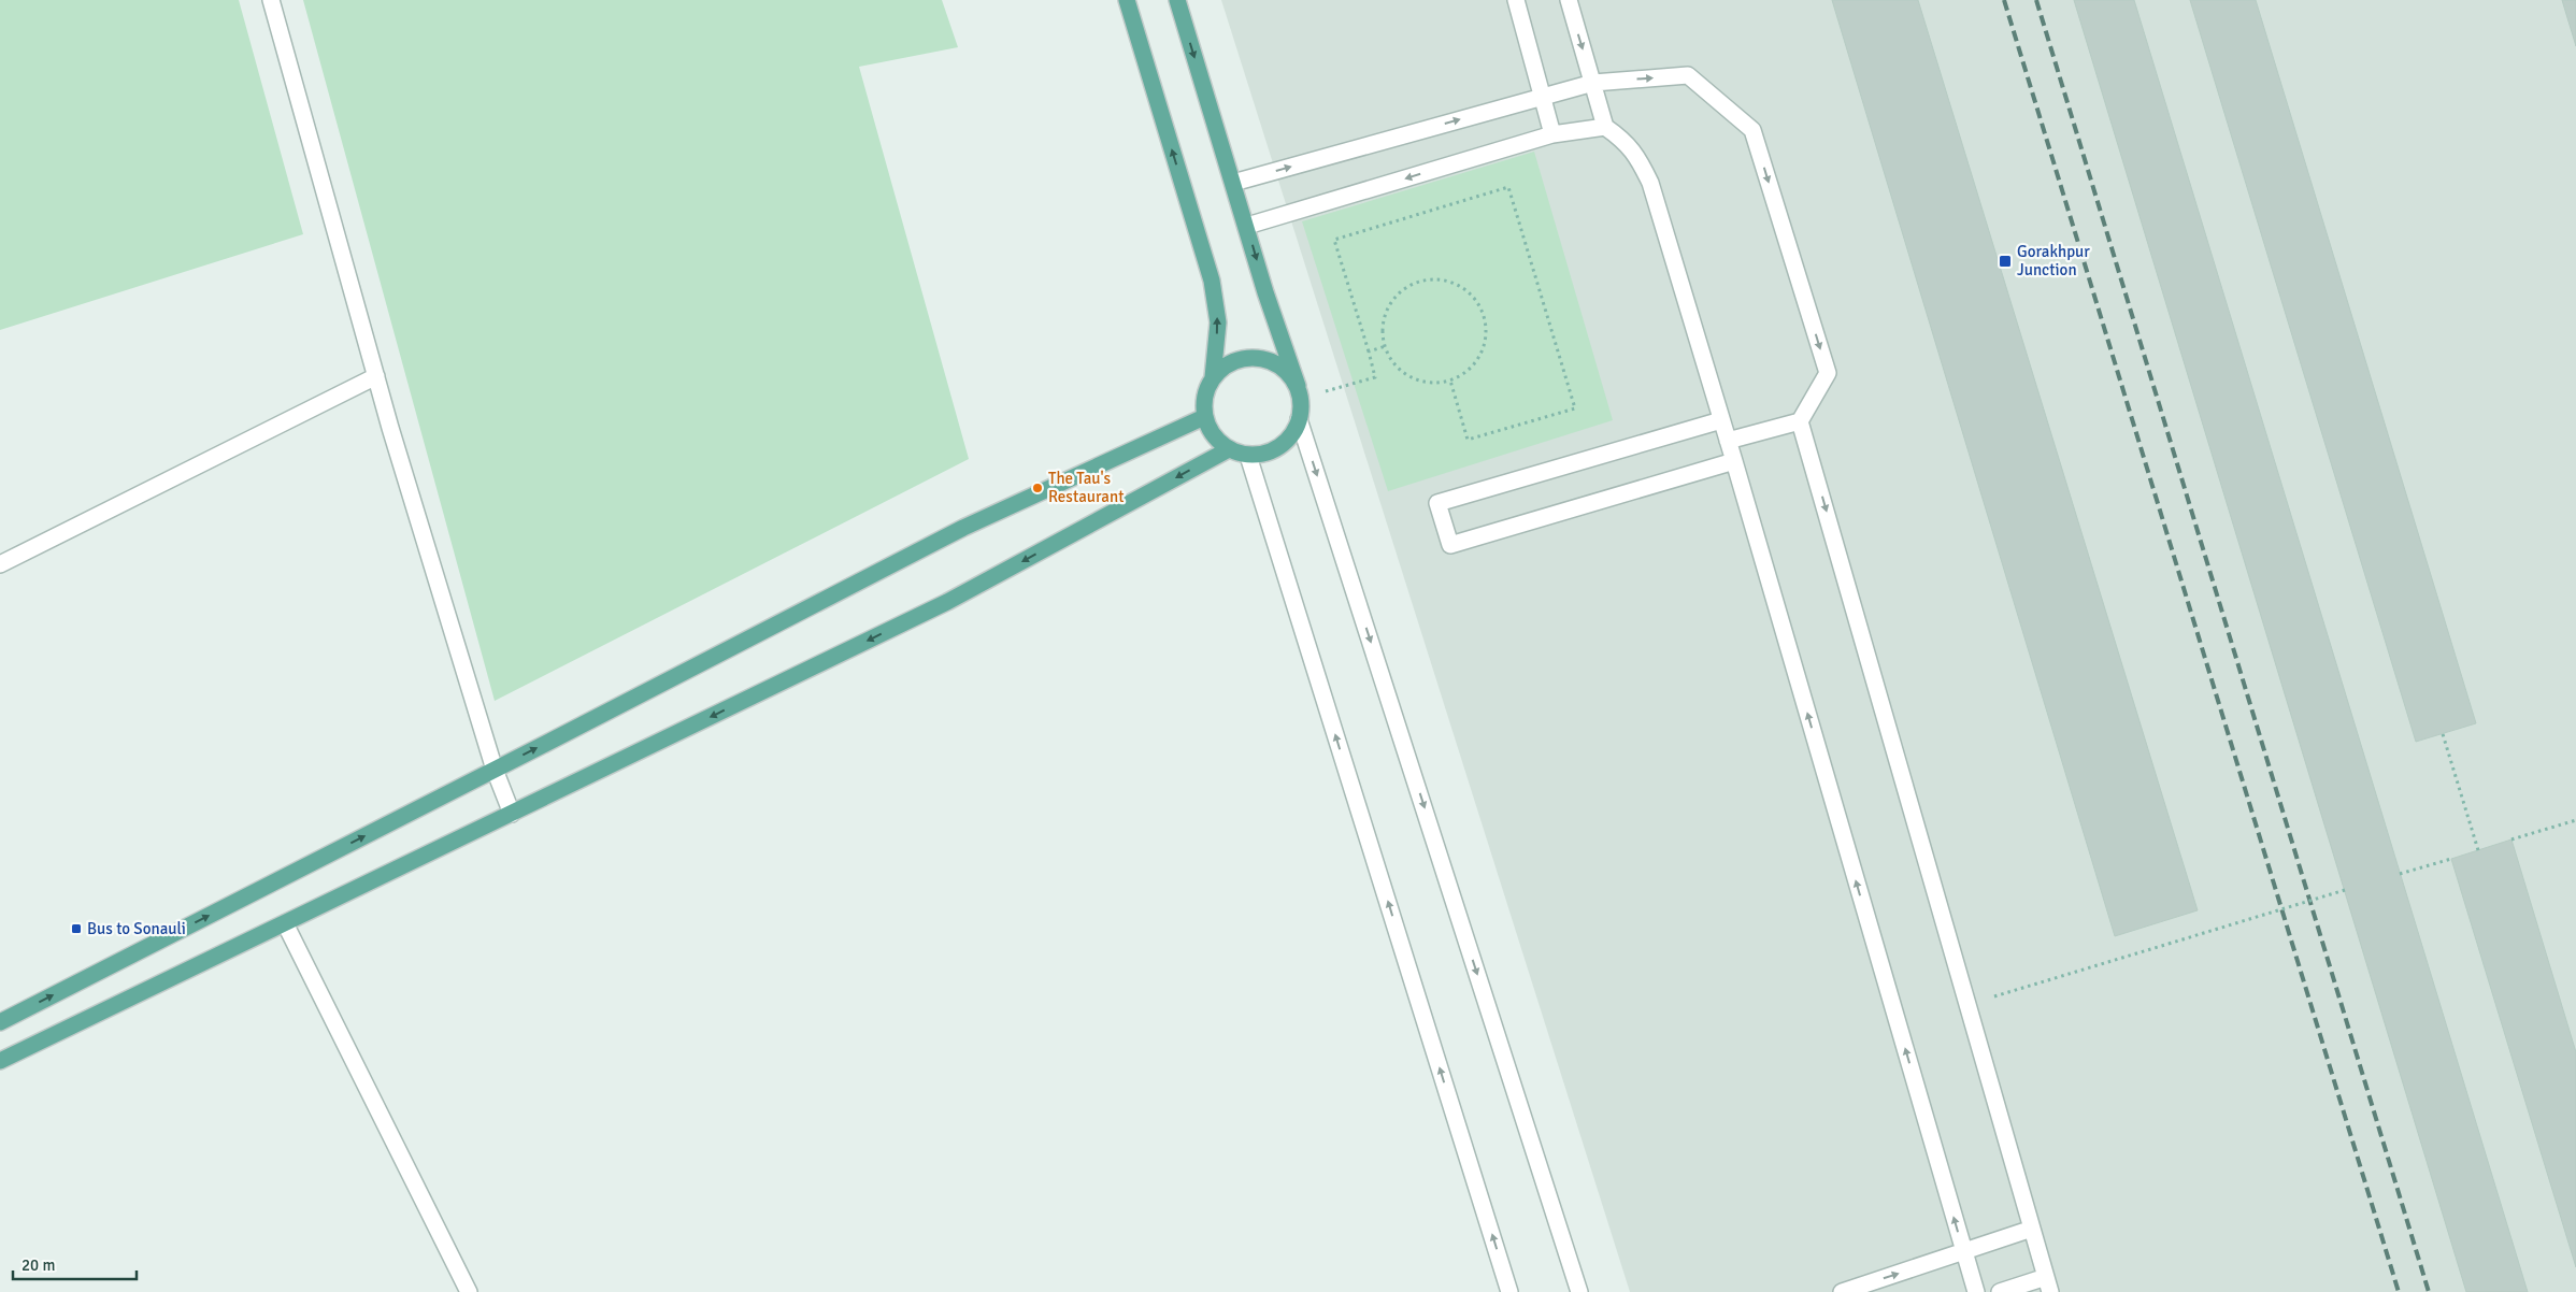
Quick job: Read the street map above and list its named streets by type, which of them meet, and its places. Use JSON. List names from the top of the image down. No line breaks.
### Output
{"places":{"transit":["Gorakhpur Junction","Bus to Sonauli"],"other":["The Tau's Restaurant"]},"scale_bar":"20 m"}
